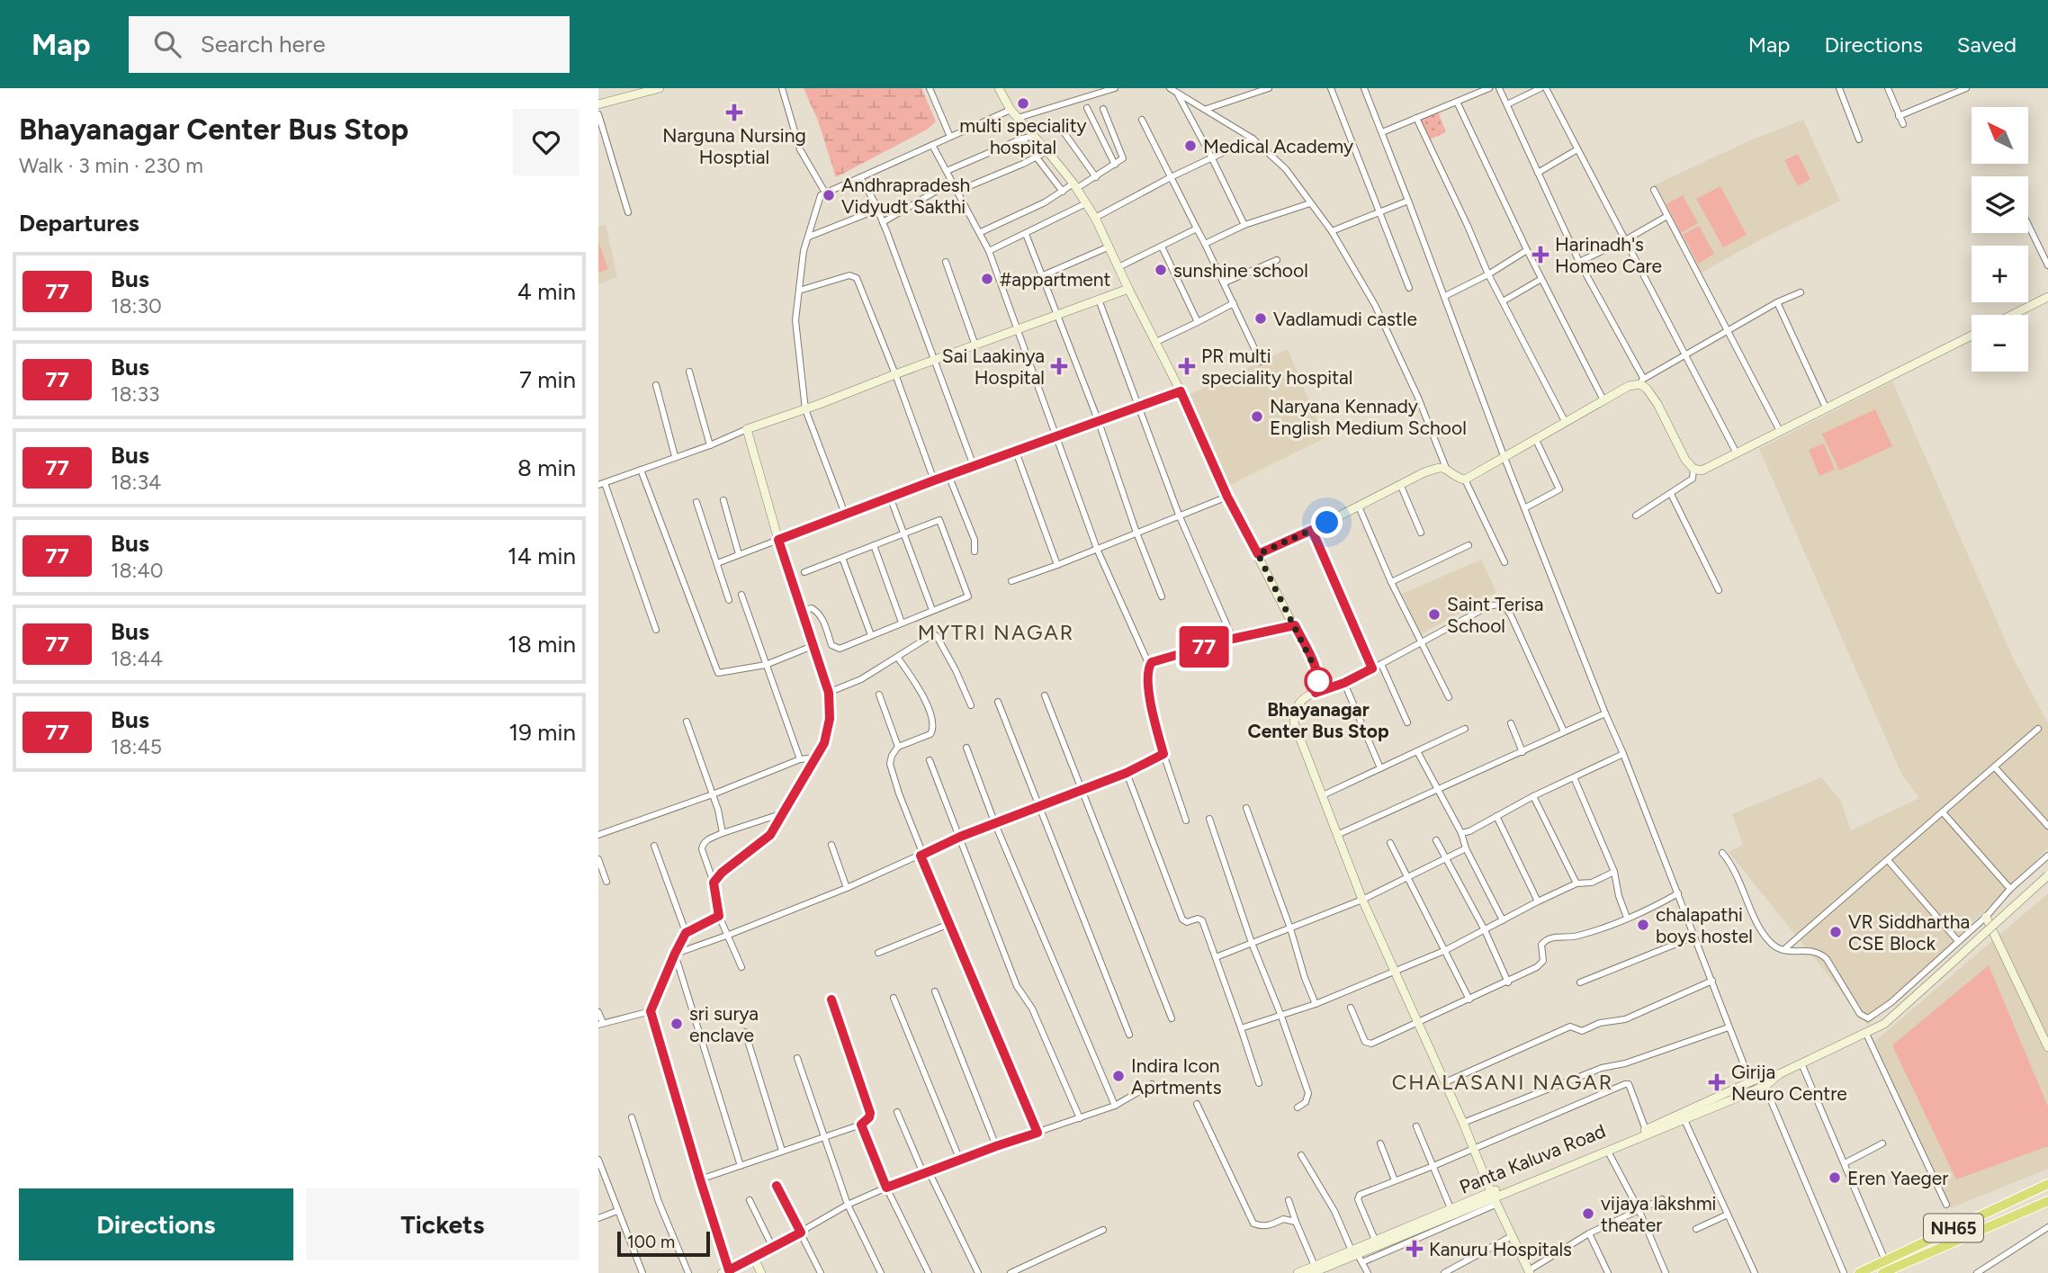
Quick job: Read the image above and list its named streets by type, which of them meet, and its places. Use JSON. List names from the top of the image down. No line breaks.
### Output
{"streets":{"highway":["NH65"],"street":["Panta Kaluva Road"]},"districts":["MYTRI NAGAR","CHALASANI NAGAR"],"places":{"other":["multi speciality hospital","Medical Academy","Andhrapradesh Vidyudt Sakthi","sunshine school","#appartment","Vadlamudi castle","Naryana Kennady English Medium School","Saint Terisa School","Bhayanagar Center Bus Stop","chalapathi boys hostel","VR Siddhartha CSE Block","sri surya enclave","Indira Icon Aprtments","Eren Yaeger","vijaya lakshmi theater"],"health":["Narguna Nursing Hosptial","Harinadh's Homeo Care","Sai Laakinya Hospital","PR multi speciality hospital","Girija Neuro Centre","Kanuru Hospitals"]},"lines":["bus line 77"],"scale_bar":"100 m","north":"top left","page":{"header":"Map","search":"Search here","nav":["Map","Directions","Saved"],"heading":[["Bhayanagar Center Bus Stop","Walk · 3 min · 230 m"],"Departures"],"on_map":"77","map_buttons":["+","−"],"list":[{"mark":"77","name":"Bus","note":"18:30","value":"4 min"},{"mark":"77","name":"Bus","note":"18:33","value":"7 min"},{"mark":"77","name":"Bus","note":"18:34","value":"8 min"},{"mark":"77","name":"Bus","note":"18:40","value":"14 min"},{"mark":"77","name":"Bus","note":"18:44","value":"18 min"},{"mark":"77","name":"Bus","note":"18:45","value":"19 min"}],"buttons":["Directions","Tickets"],"scale":"100 m"}}
